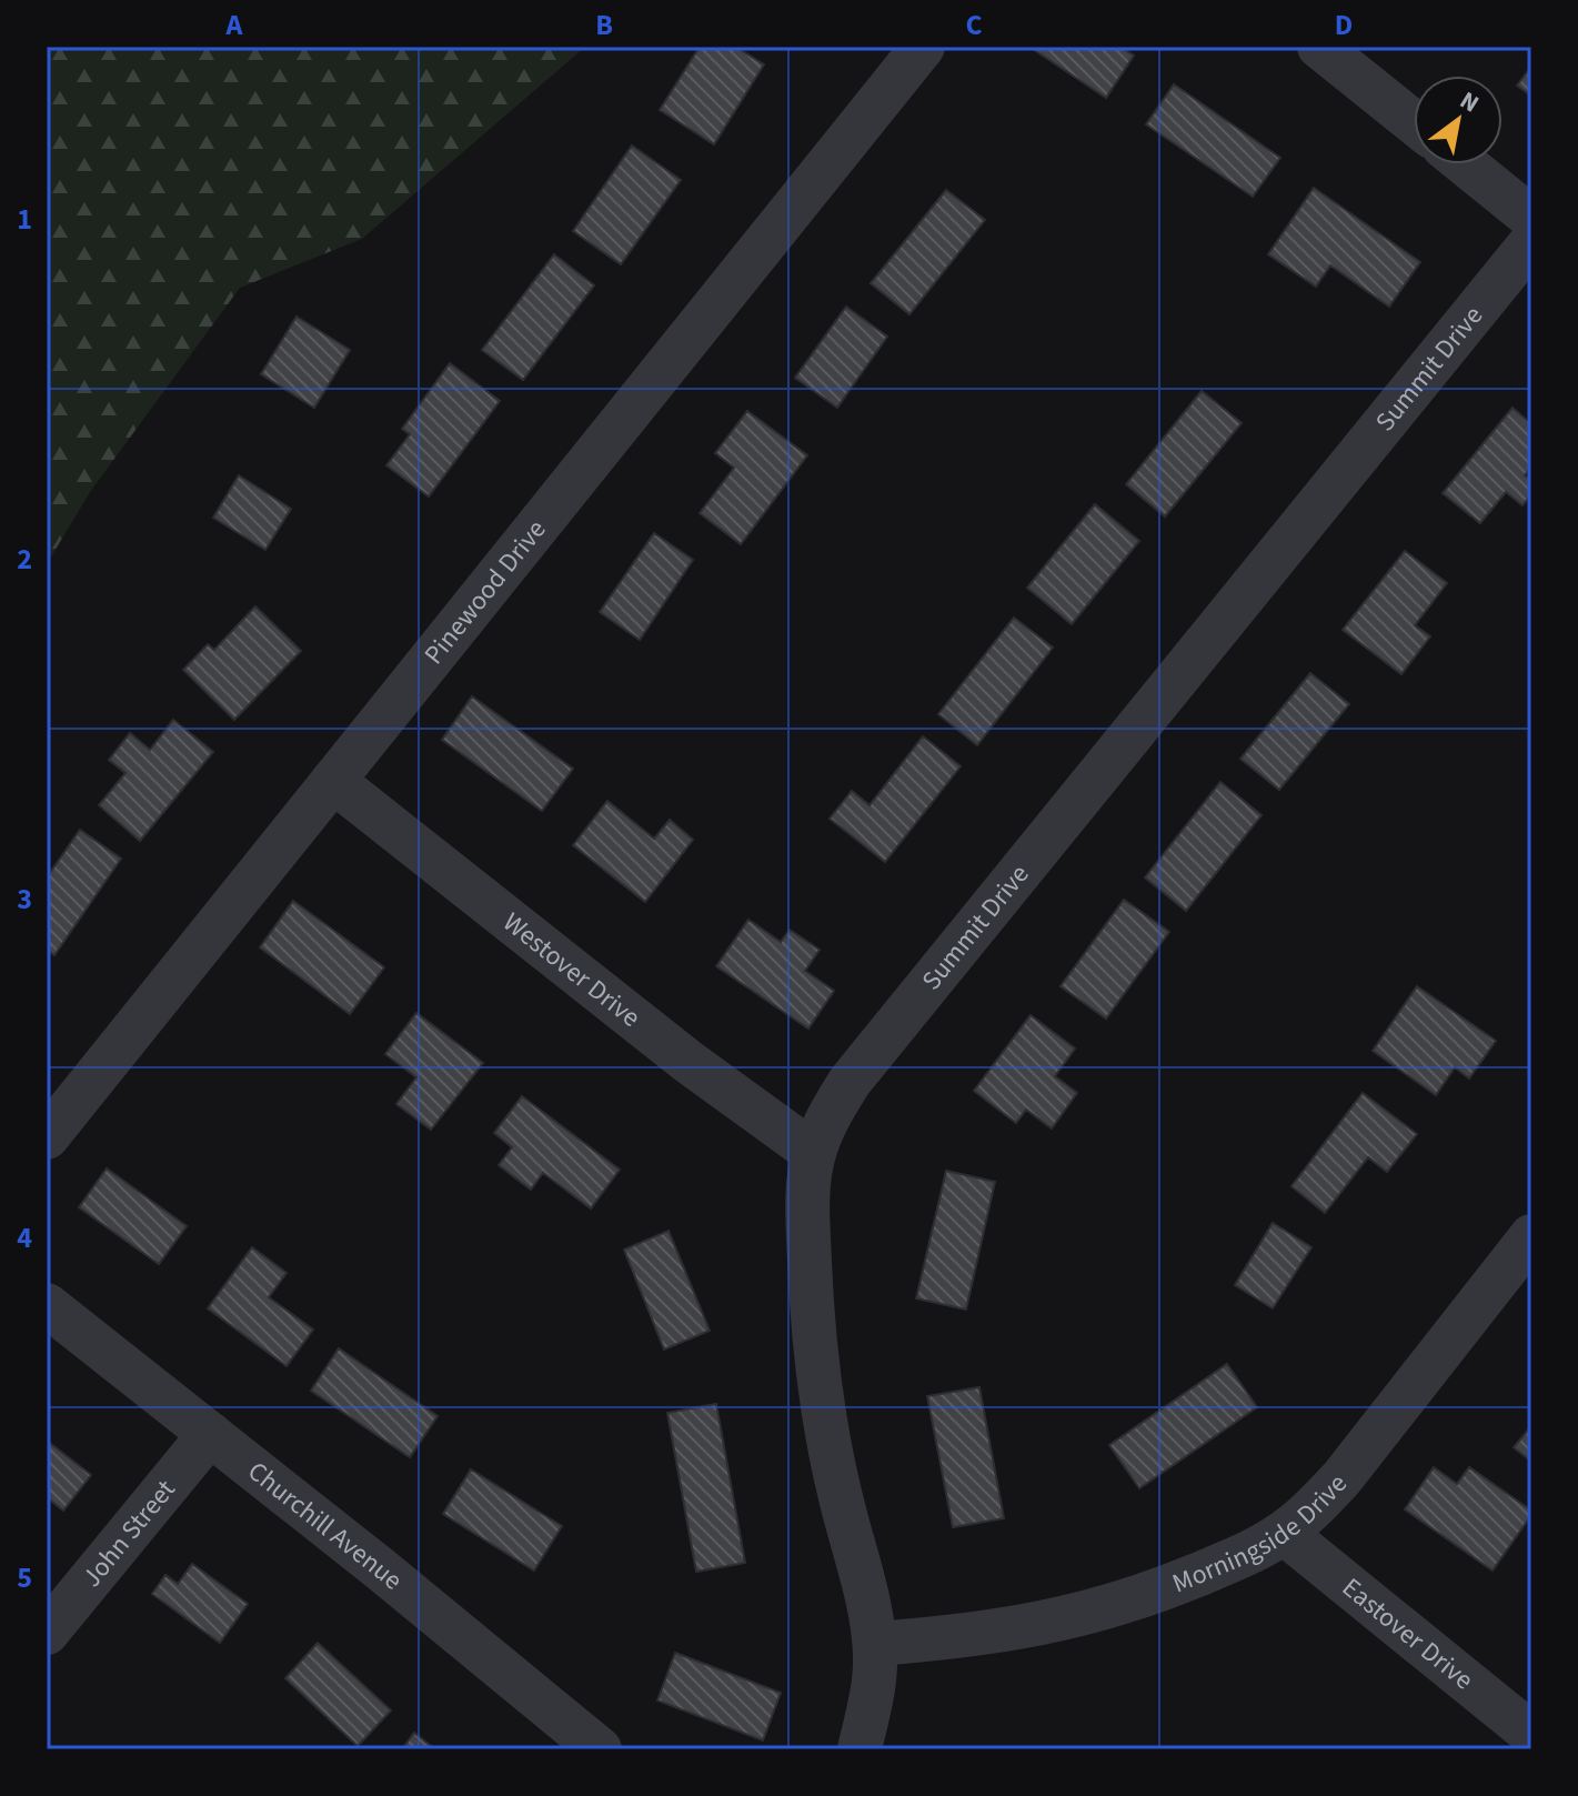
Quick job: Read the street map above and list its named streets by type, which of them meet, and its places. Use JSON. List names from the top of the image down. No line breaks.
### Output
{"streets":{"street":["Summit Drive","Pinewood Drive","Westover Drive","Churchill Avenue","Morningside Drive","John Street","Eastover Drive"]},"crossings":[["Summit Drive","Westover Drive"],["Summit Drive","Morningside Drive"],["Pinewood Drive","Westover Drive"],["Churchill Avenue","John Street"],["Morningside Drive","Eastover Drive"]],"north":"top right","grid":{"columns":["A","B","C","D"],"rows":["1","2","3","4","5"]}}
